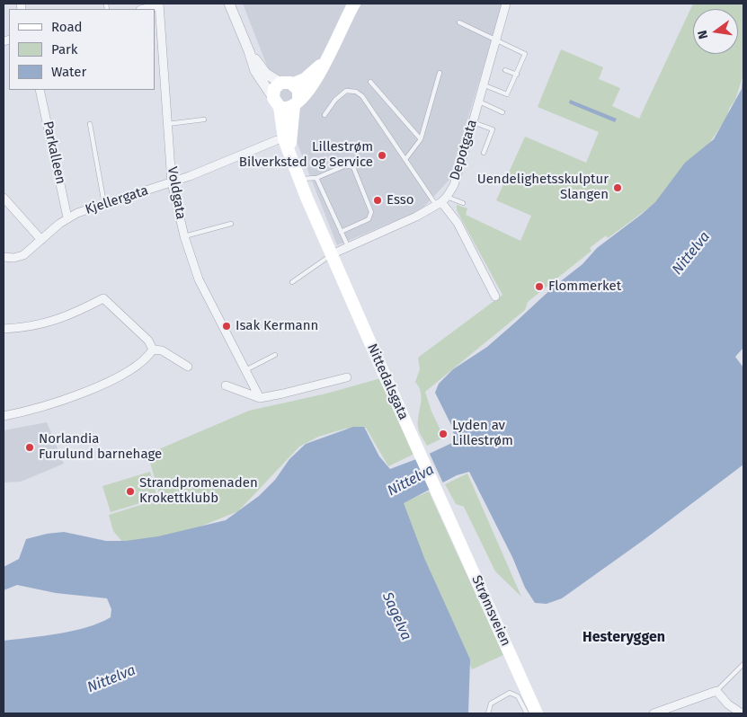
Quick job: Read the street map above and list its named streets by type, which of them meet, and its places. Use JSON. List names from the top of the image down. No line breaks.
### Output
{"streets":{"main road":["Nittedalsgata","Strømsveien"],"street":["Depotgata","Parkalleen","Voldgata","Kjellergata"]},"crossings":[["Parkalleen","Kjellergata"],["Voldgata","Kjellergata"],["Kjellergata","Nittedalsgata"],["Nittedalsgata","Strømsveien"]],"districts":["Hesteryggen"],"water":["Nittelva","Sagelva"],"places":["Lillestrøm Bilverksted og Service","Uendelighetsskulptur Slangen","Esso","Flommerket","Isak Kermann","Lyden av Lillestrøm","Norlandia Furulund barnehage","Strandpromenaden Krokettklubb"],"legend":["Road","Park","Water"],"north":"left"}
